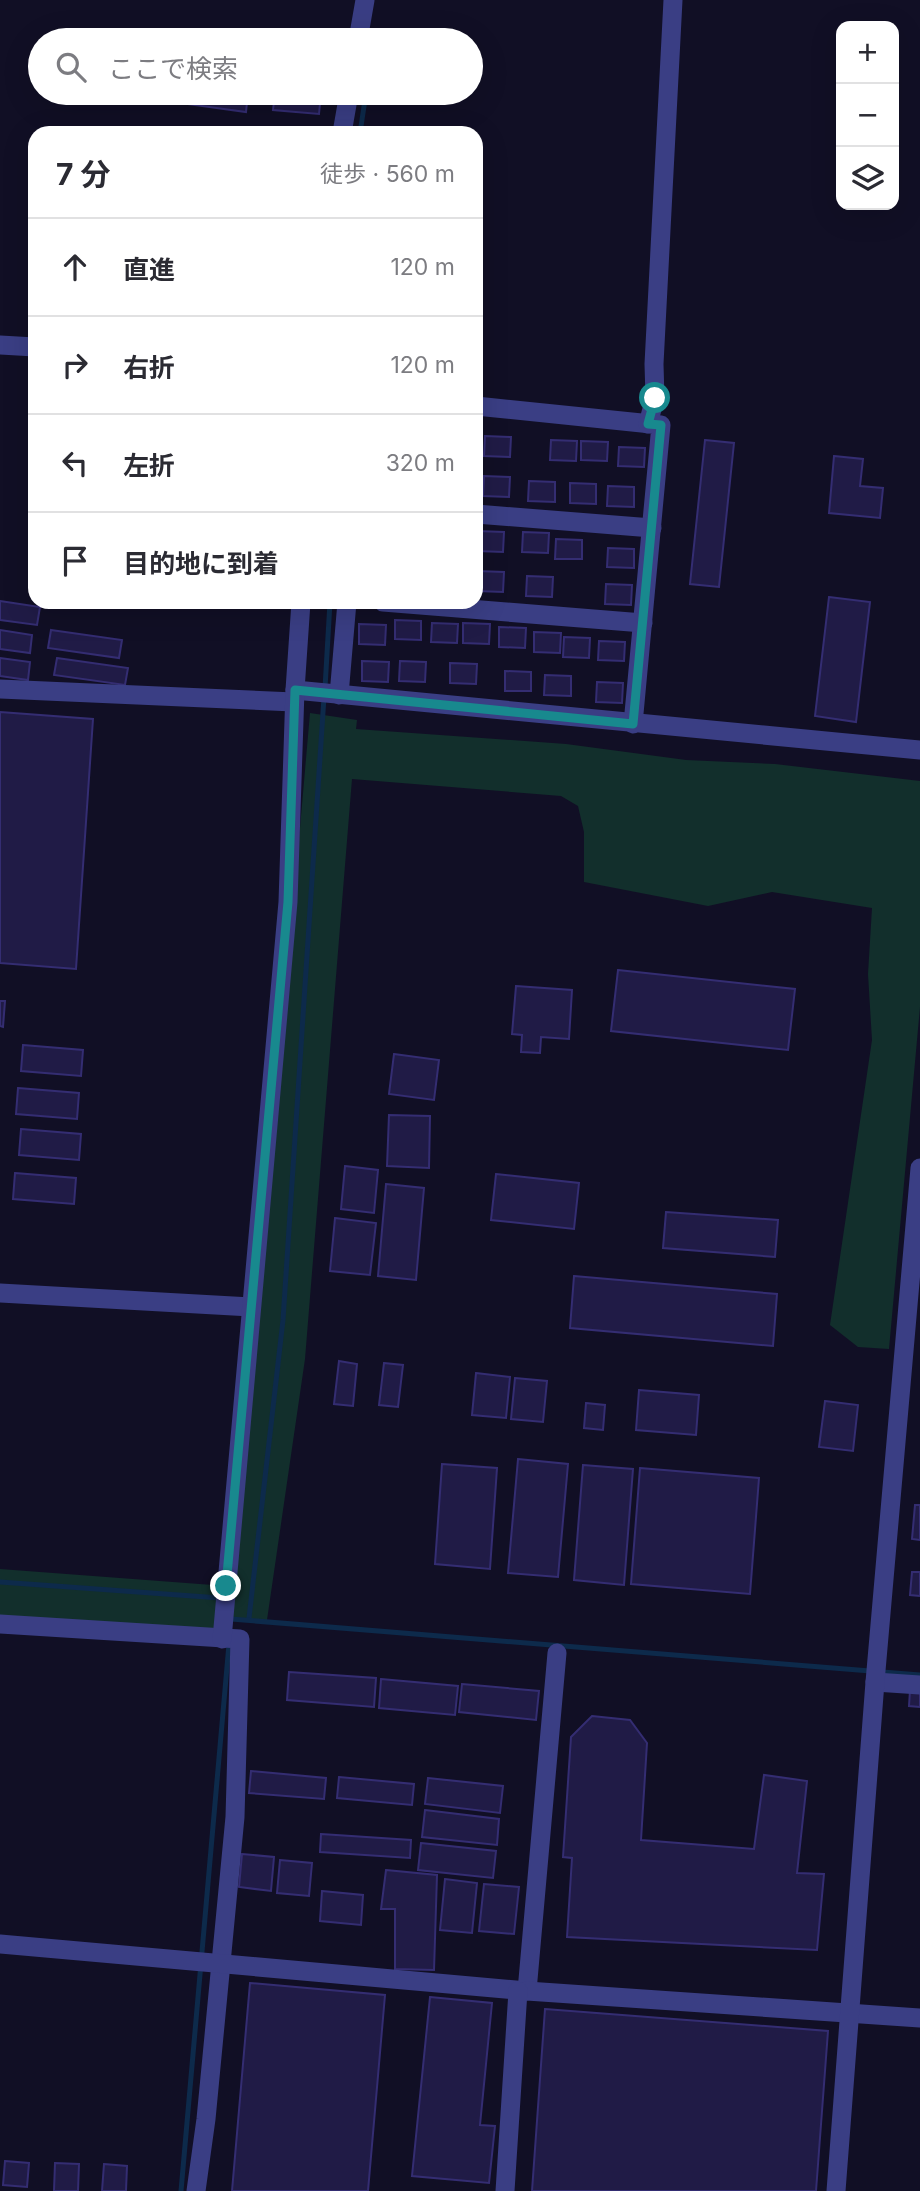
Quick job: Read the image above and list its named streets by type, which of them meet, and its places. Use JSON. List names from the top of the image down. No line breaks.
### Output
{"page":{"map_buttons":["+","−"],"search":"ここで検索","heading":["7 分","徒歩 · 560 m"],"list":[["直進","120 m"],["右折","120 m"],["左折","320 m"],"目的地に到着"]}}
